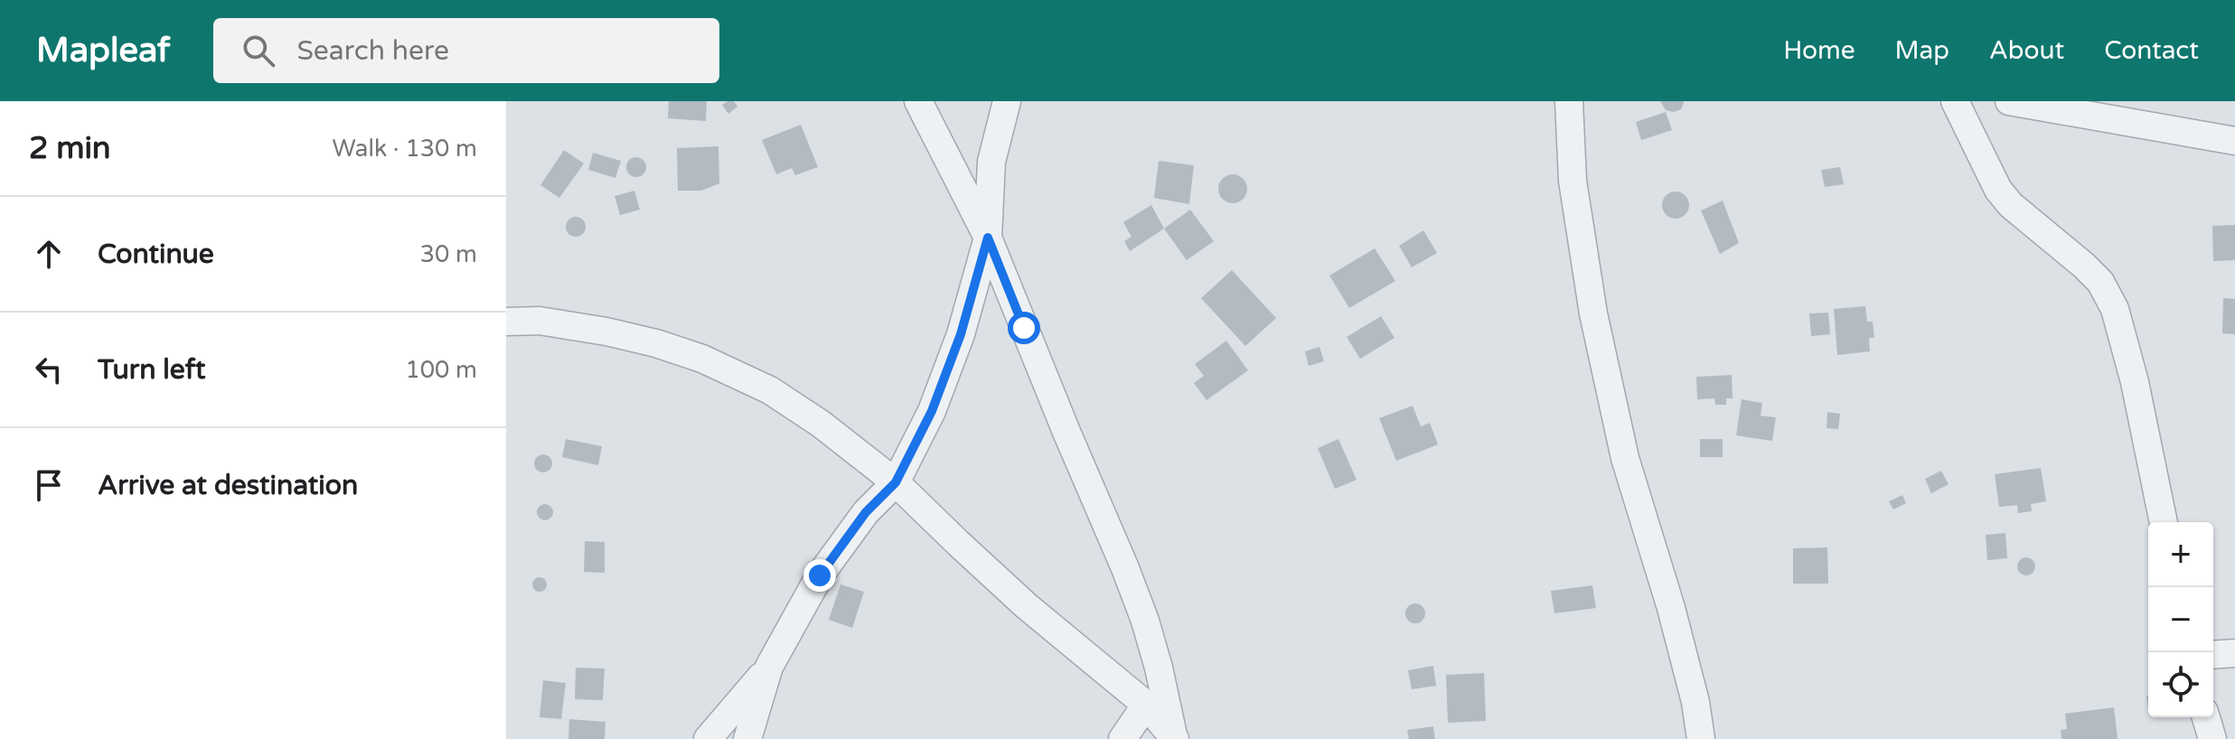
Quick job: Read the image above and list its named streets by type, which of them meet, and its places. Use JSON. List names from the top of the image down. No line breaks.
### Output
{"page":{"header":"Mapleaf","search":"Search here","nav":["Home","Map","About","Contact"],"heading":["2 min","Walk · 130 m"],"list":[["Continue","30 m"],["Turn left","100 m"],"Arrive at destination"],"map_buttons":["+","−"]}}
